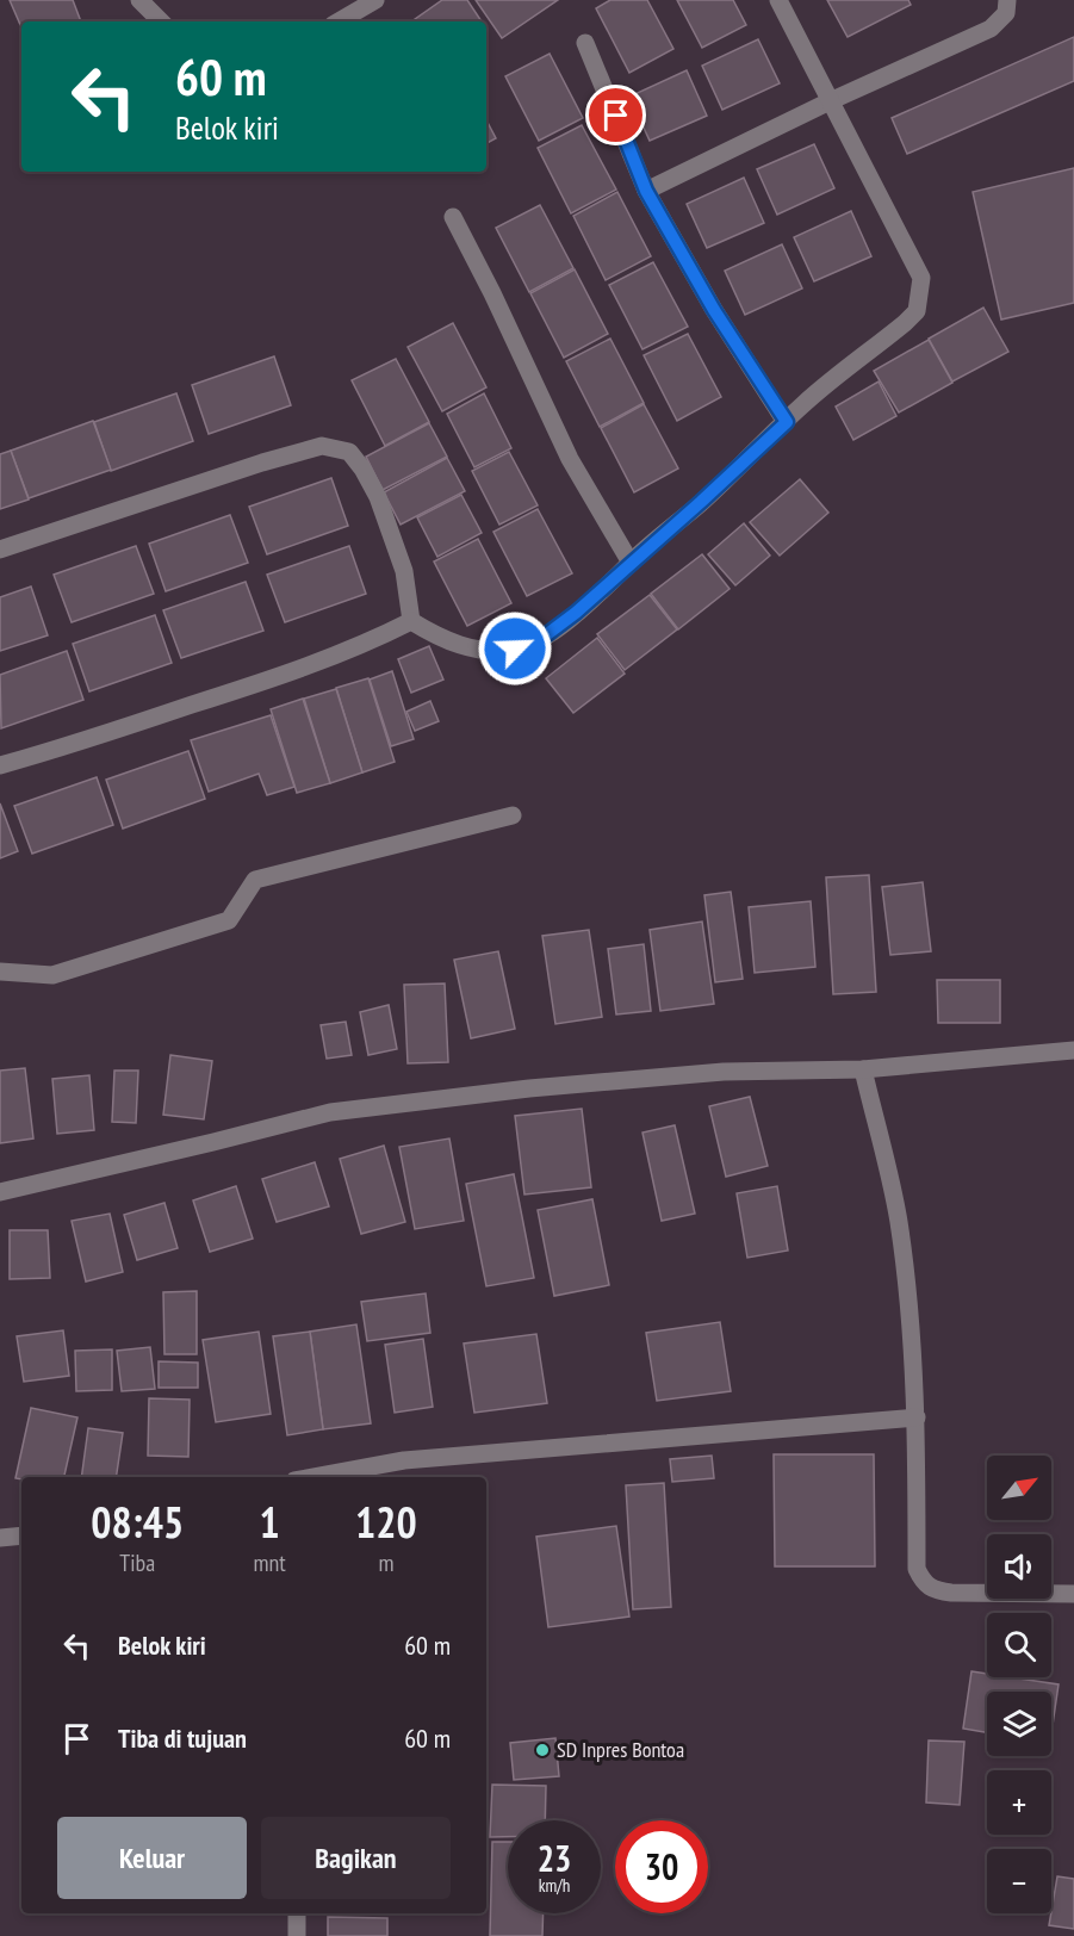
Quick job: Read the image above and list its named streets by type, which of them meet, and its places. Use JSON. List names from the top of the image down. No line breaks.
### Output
{"places":["SD Inpres Bontoa"],"north":"top right","page":{"turn":["60 m","Belok kiri"],"map_buttons":["+","−"],"eta":["08:45","Tiba","1","mnt","120","m"],"list":[{"name":"Belok kiri","value":"60 m"},{"name":"Tiba di tujuan","value":"60 m"}],"buttons":["Keluar","Bagikan"],"speed":"23 km/h","limit":"30"}}
